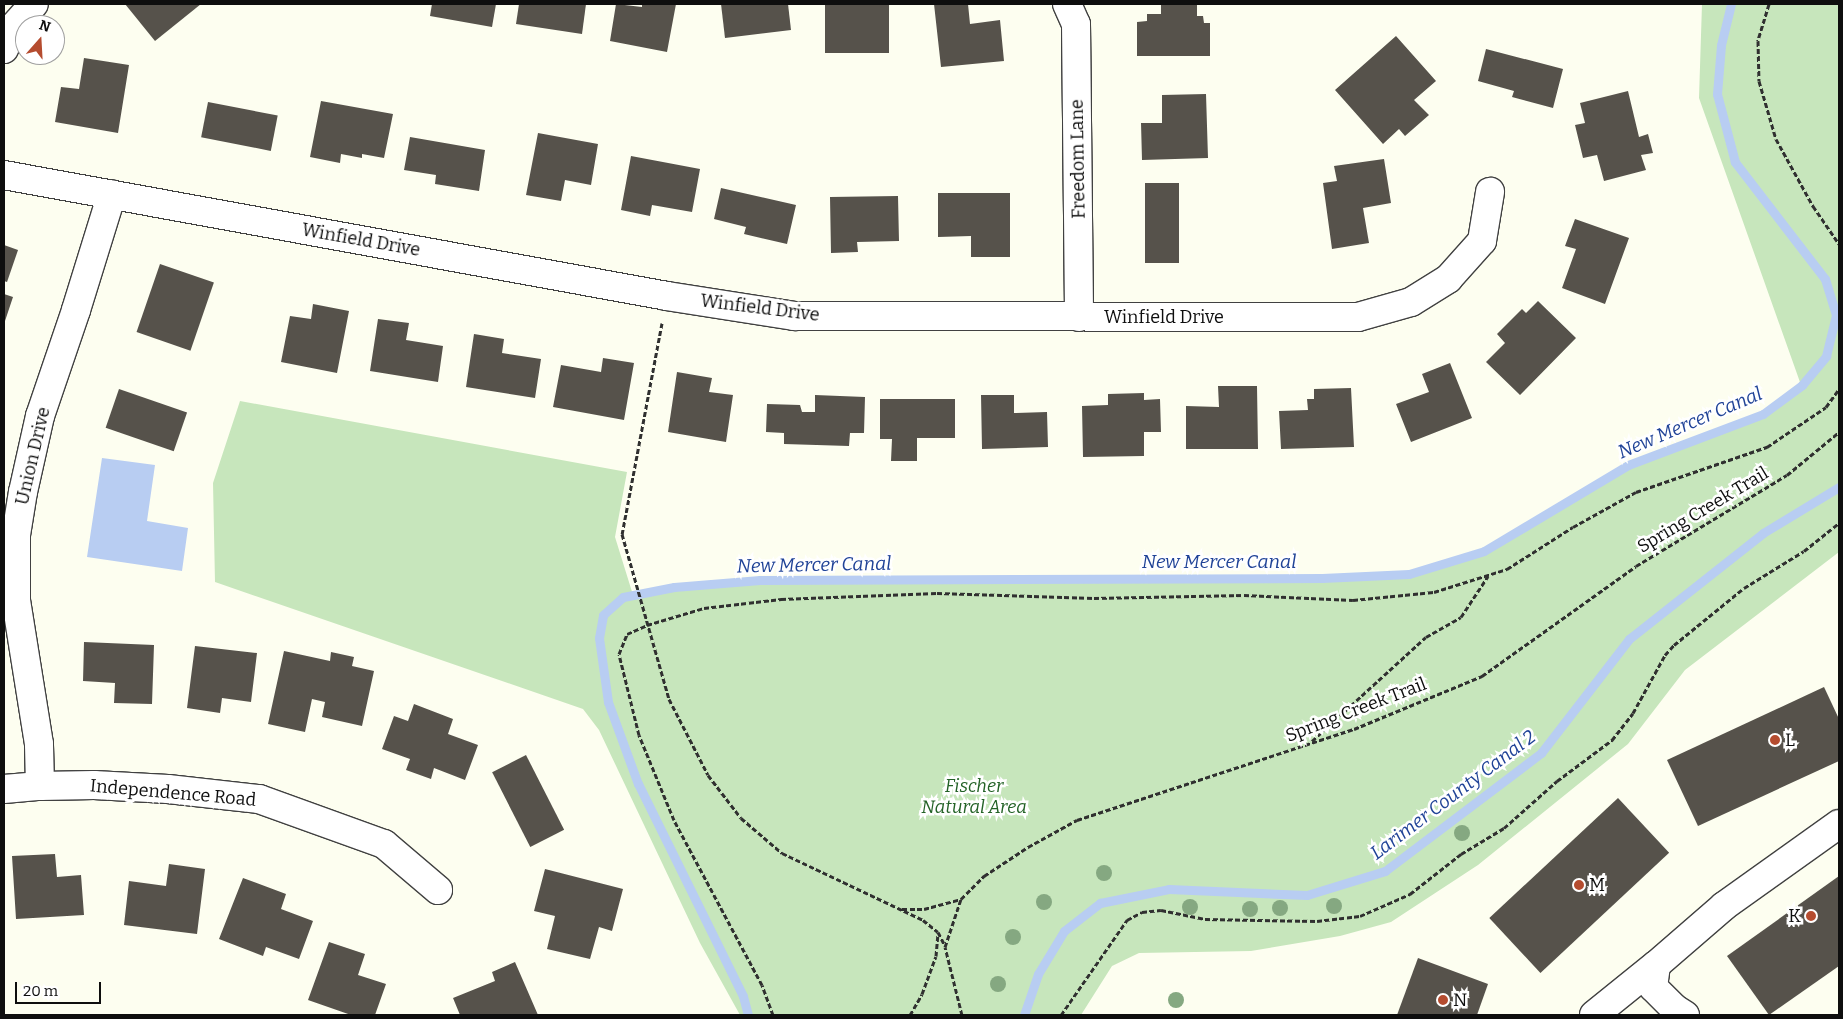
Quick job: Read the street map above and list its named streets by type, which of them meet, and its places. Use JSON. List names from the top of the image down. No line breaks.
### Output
{"streets":{"street":["Freedom Lane","Winfield Drive","Union Drive","Independence Road"],"path":["Spring Creek Trail"]},"crossings":[["Freedom Lane","Winfield Drive"],["Winfield Drive","Union Drive"],["Union Drive","Independence Road"]],"water":["New Mercer Canal","Larimer County Canal 2"],"parks":["Fischer Natural Area"],"places":["L","M","K","N"],"scale_bar":"20 m","north":"top"}
